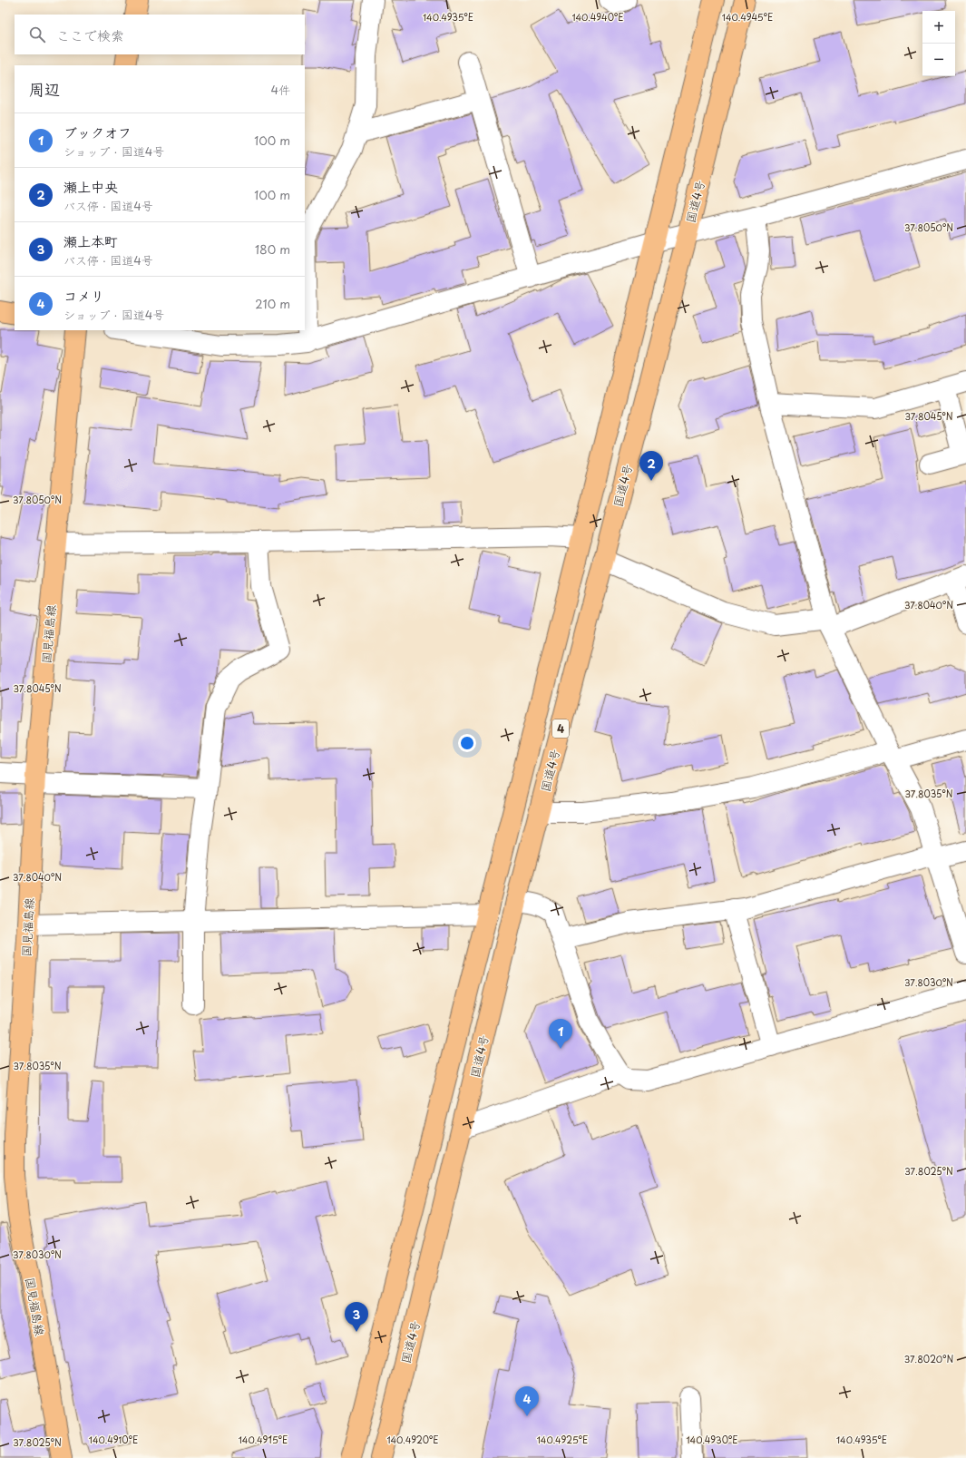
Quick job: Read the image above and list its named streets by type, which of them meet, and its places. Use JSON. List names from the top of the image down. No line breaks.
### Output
{"streets":{"main road":["国道4号","国見福島線","4"]},"page":{"map_buttons":["+","−"],"search":"ここで検索","heading":["周辺","4件"],"list":[{"mark":"1","name":"ブックオフ","note":"ショップ · 国道4号","value":"100 m"},{"mark":"2","name":"瀬上中央","note":"バス停 · 国道4号","value":"100 m"},{"mark":"3","name":"瀬上本町","note":"バス停 · 国道4号","value":"180 m"},{"mark":"4","name":"コメリ","note":"ショップ · 国道4号","value":"210 m"}],"pins":["2","1","3","4"]},"coordinates":["140.4935°E","140.4940°E","140.4945°E","37.8050°N","37.8045°N","37.8040°N","37.8035°N","37.8030°N","37.8025°N","37.8020°N","140.4910°E","140.4915°E","140.4920°E","140.4925°E","140.4930°E"]}
